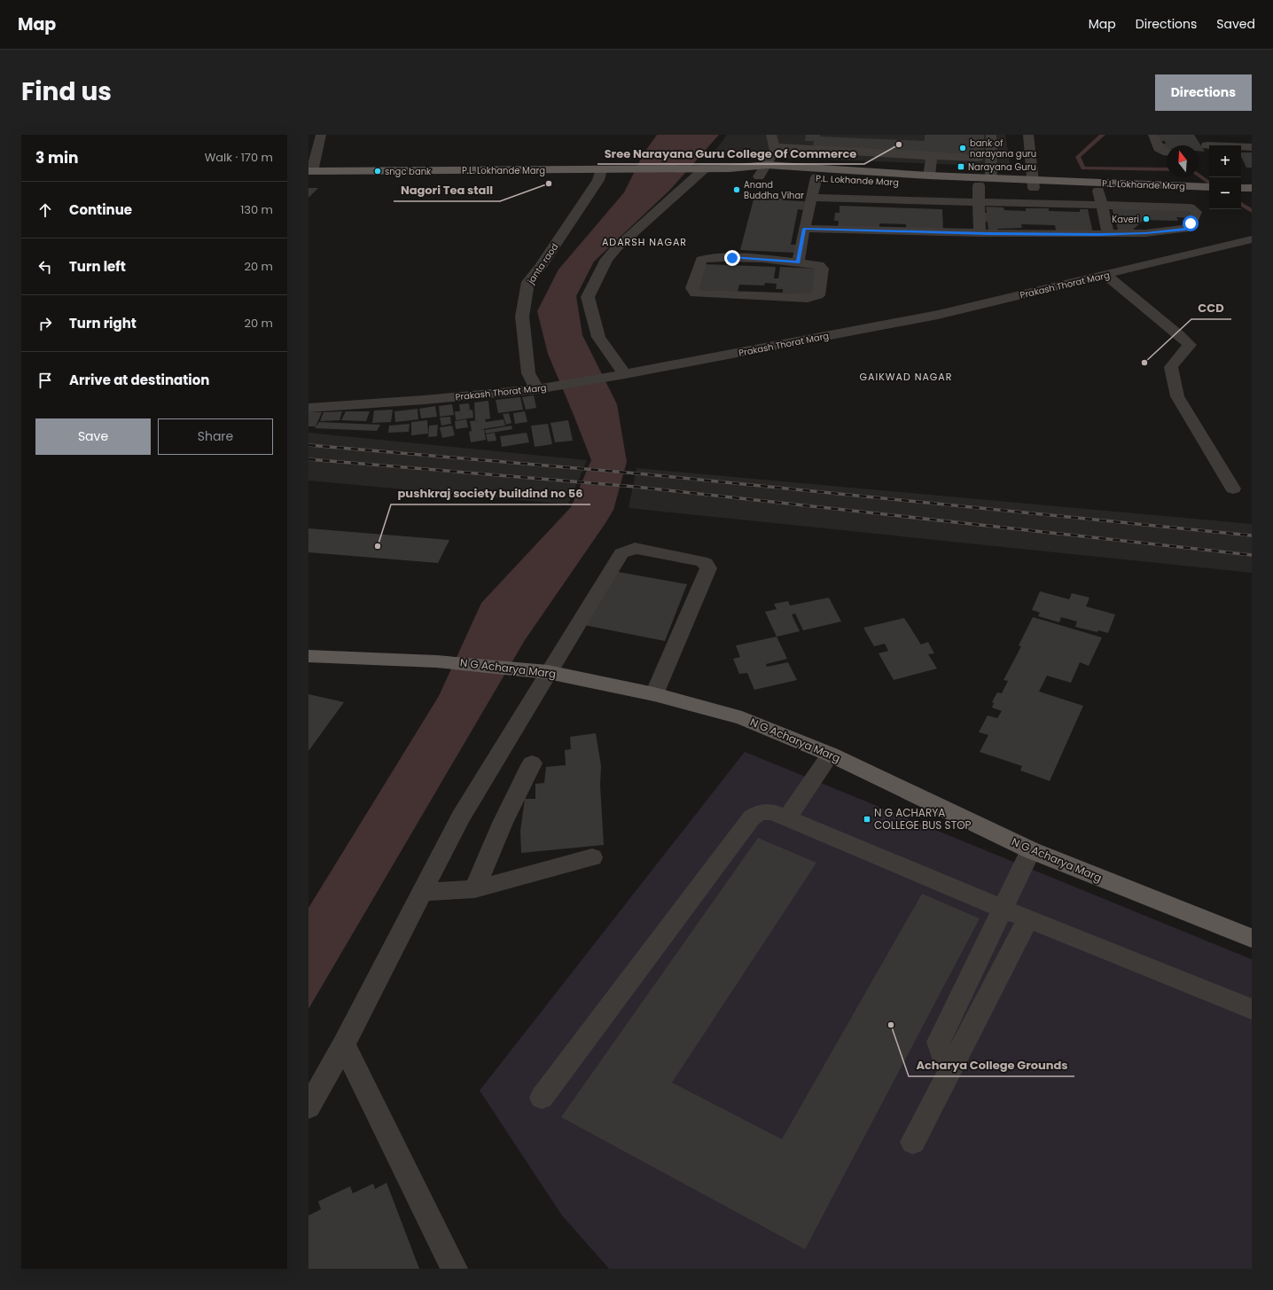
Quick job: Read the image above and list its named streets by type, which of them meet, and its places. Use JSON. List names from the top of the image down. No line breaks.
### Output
{"streets":{"main road":["P.L. Lokhande Marg","N G Acharya Marg"],"street":["janta raod","Prakash Thorat Marg"]},"crossings":[["P.L. Lokhande Marg","janta raod"],["janta raod","Prakash Thorat Marg"]],"districts":["ADARSH NAGAR","GAIKWAD NAGAR"],"places":{"other":["Sree Narayana Guru College Of Commerce","bank of narayana guru","sngc bank","Nagori Tea stall","Anand Buddha Vihar","Kaveri","CCD","pushkraj society buildind no 56","Acharya College Grounds"],"transit":["Narayana Guru","N G ACHARYA COLLEGE BUS STOP"]},"north":"top","page":{"header":"Map","nav":["Map","Directions","Saved"],"title":"Find us","buttons":["Directions",["Save","Share"]],"heading":["3 min","Walk · 170 m"],"map_buttons":["+","−"],"list":[["Continue","130 m"],["Turn left","20 m"],["Turn right","20 m"],"Arrive at destination"]}}
